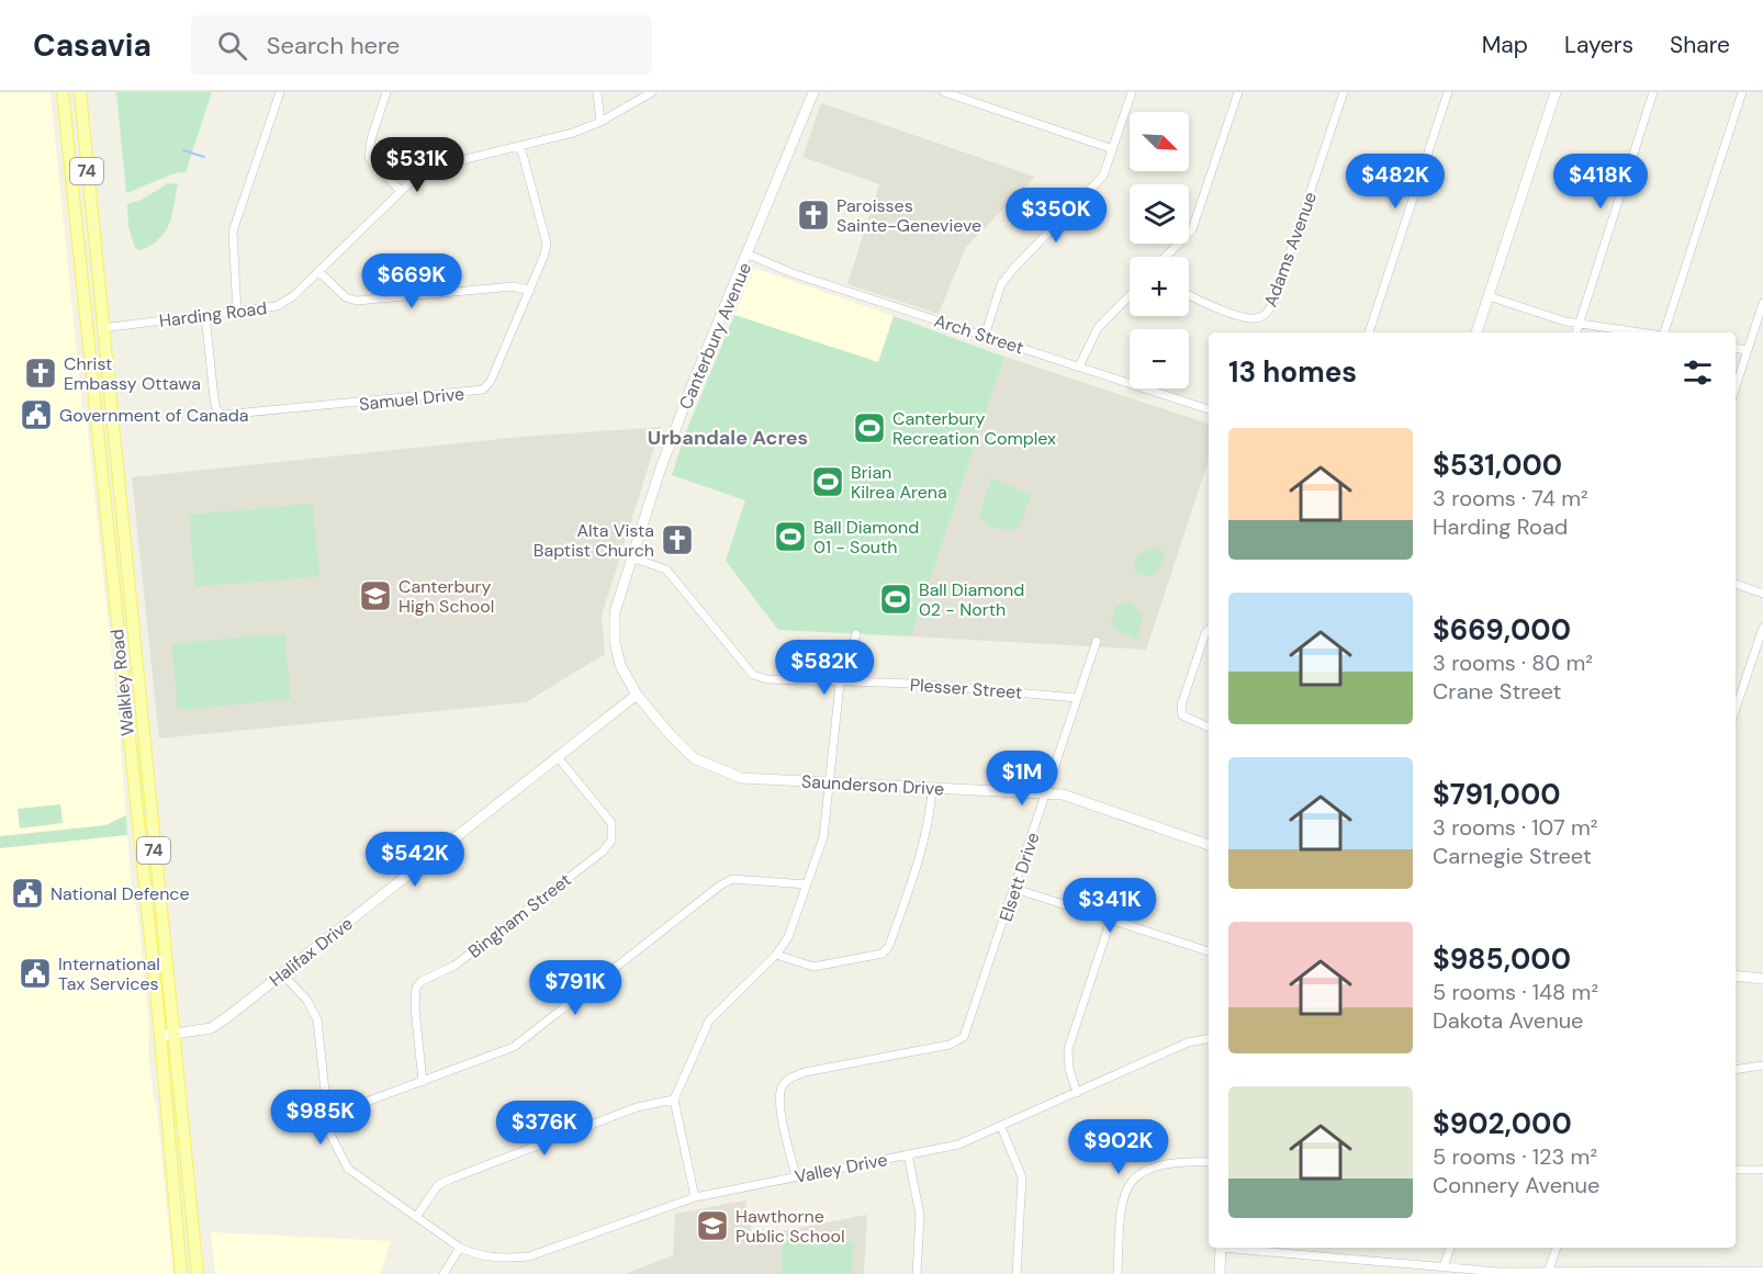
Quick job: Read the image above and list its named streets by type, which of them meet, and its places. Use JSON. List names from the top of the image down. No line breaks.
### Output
{"streets":{"main road":["74","Walkley Road"],"street":["Adams Avenue","Harding Road","Arch Street","Canterbury Avenue","Samuel Drive","Plesser Street","Saunderson Drive","Elsett Drive","Bingham Street","Halifax Drive","Valley Drive"]},"crossings":[["Harding Road","Samuel Drive"],["Harding Road","Walkley Road"],["Arch Street","Canterbury Avenue"],["Canterbury Avenue","Plesser Street"],["Canterbury Avenue","Saunderson Drive"],["Canterbury Avenue","Halifax Drive"],["Walkley Road","Halifax Drive"],["Plesser Street","Elsett Drive"],["Saunderson Drive","Elsett Drive"],["Saunderson Drive","Halifax Drive"],["Elsett Drive","Valley Drive"],["Bingham Street","Halifax Drive"],["Halifax Drive","Valley Drive"]],"districts":["Urbandale Acres"],"places":{"church":["Paroisses Sainte-Genevieve","Christ Embassy Ottawa","Alta Vista Baptist Church"],"public building":["Government of Canada","National Defence","International Tax Services"],"sports":["Canterbury Recreation Complex","Brian Kilrea Arena","Ball Diamond 01 - South","Ball Diamond 02 - North"],"school or university":["Canterbury High School","Hawthorne Public School"]},"north":"bottom right","page":{"header":"Casavia","search":"Search here","nav":["Map","Layers","Share"],"map_buttons":["+","−"],"price":["$531K","$482K","$418K","$350K","$669K","$582K","$1M","$542K","$341K","$791K","$985K","$376K","$902K"],"heading":"13 homes","list":[{"name":"$531,000","note":"3 rooms · 74 m² · Harding Road"},{"name":"$669,000","note":"3 rooms · 80 m² · Crane Street"},{"name":"$791,000","note":"3 rooms · 107 m² · Carnegie Street"},{"name":"$985,000","note":"5 rooms · 148 m² · Dakota Avenue"},{"name":"$902,000","note":"5 rooms · 123 m² · Connery Avenue"}]}}
